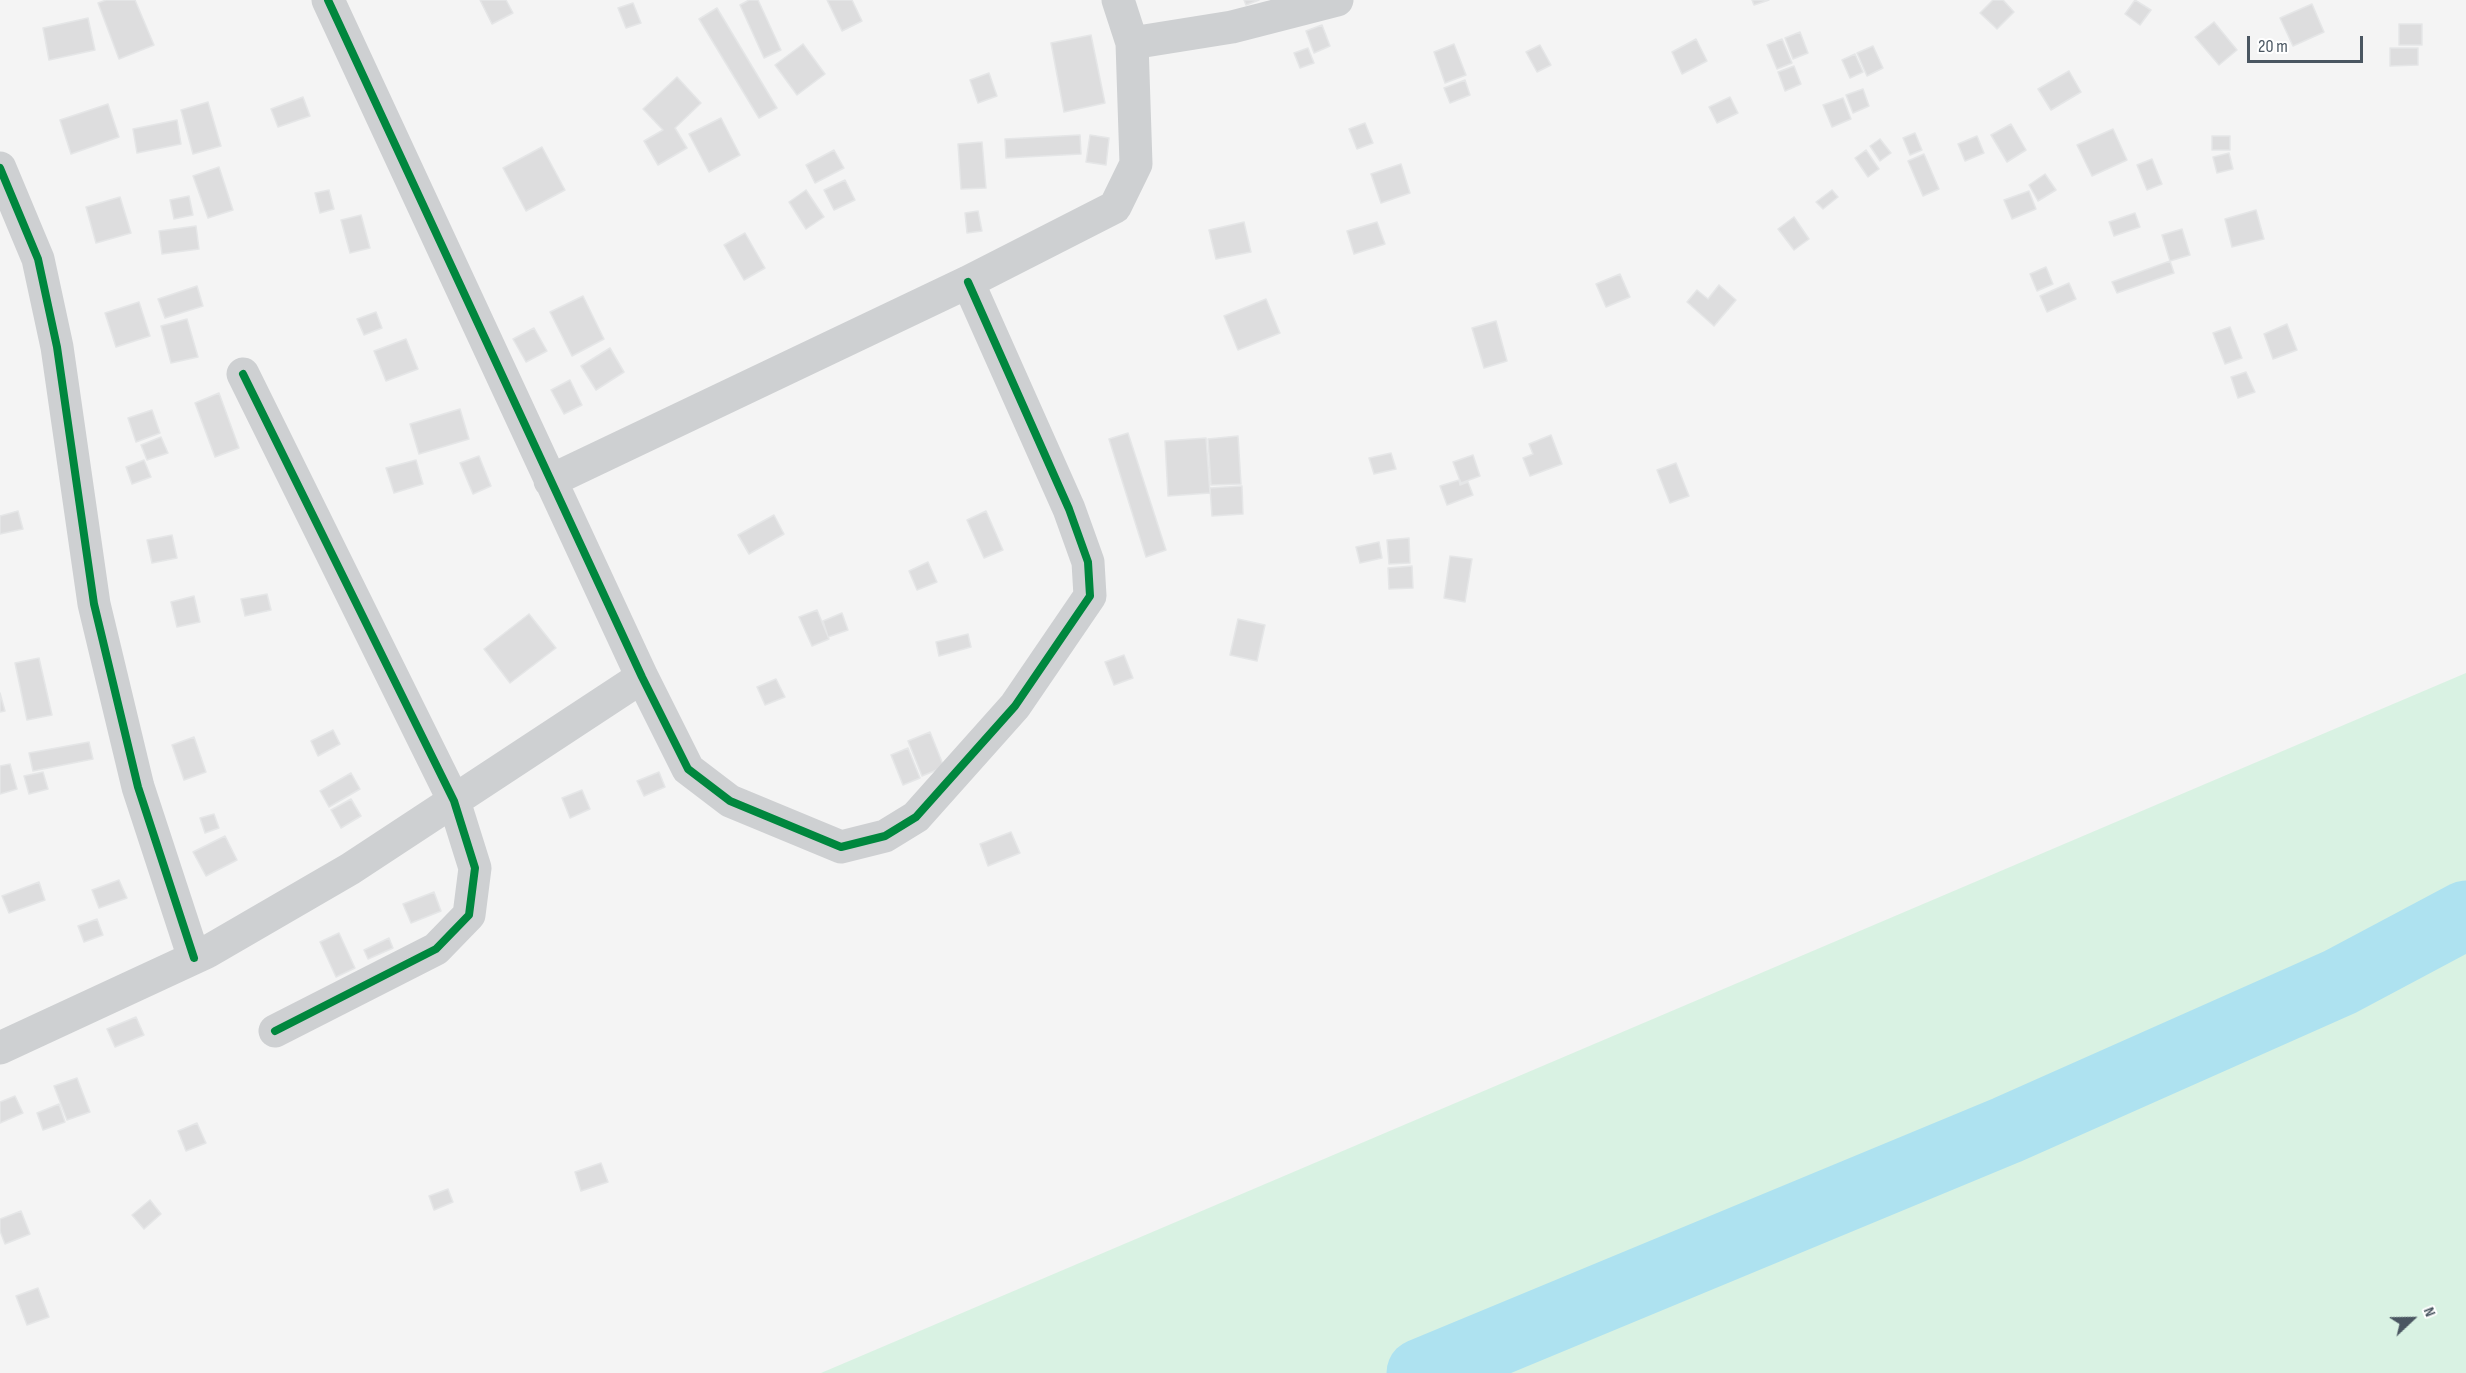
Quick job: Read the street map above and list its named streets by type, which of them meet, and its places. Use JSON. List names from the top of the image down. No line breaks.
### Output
{"scale_bar":"20 m","north":"right"}
